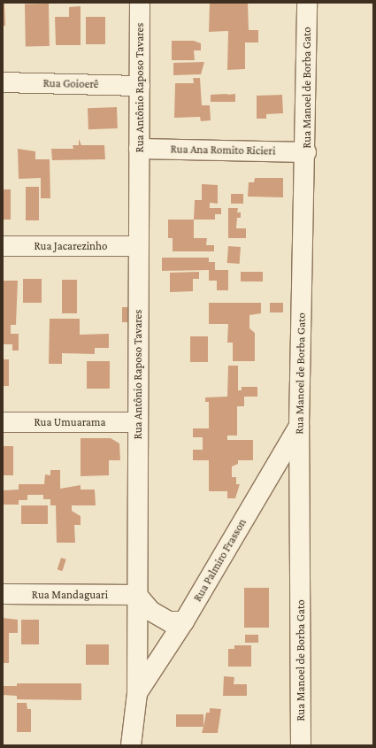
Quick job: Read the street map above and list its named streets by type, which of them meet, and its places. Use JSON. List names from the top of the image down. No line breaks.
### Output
{"streets":{"street":["Rua Goioerê","Rua Antônio Raposo Tavares","Rua Manoel de Borba Gato","Rua Ana Romito Ricieri","Rua Jacarezinho","Rua Umuarama","Rua Palmiro Frasson","Rua Mandaguari"]},"crossings":[["Rua Goioerê","Rua Antônio Raposo Tavares"],["Rua Antônio Raposo Tavares","Rua Ana Romito Ricieri"],["Rua Antônio Raposo Tavares","Rua Jacarezinho"],["Rua Antônio Raposo Tavares","Rua Umuarama"],["Rua Antônio Raposo Tavares","Rua Palmiro Frasson"],["Rua Antônio Raposo Tavares","Rua Mandaguari"],["Rua Manoel de Borba Gato","Rua Ana Romito Ricieri"],["Rua Manoel de Borba Gato","Rua Palmiro Frasson"]]}
